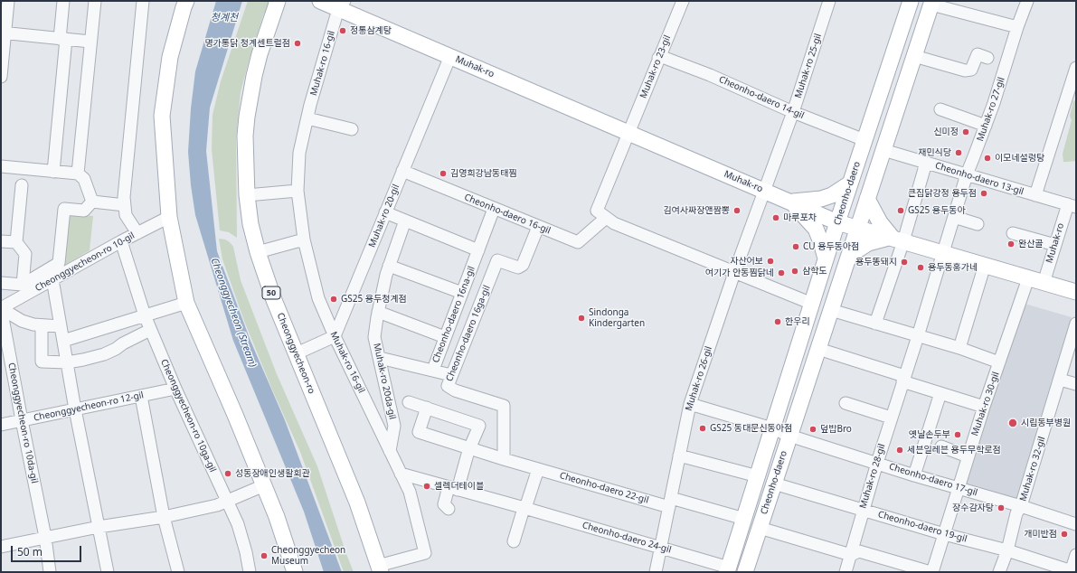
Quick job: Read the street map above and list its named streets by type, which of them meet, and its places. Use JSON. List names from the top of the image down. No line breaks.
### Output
{"streets":{"main road":["Muhak-ro","Cheonho-daero","50","Cheonggyecheon-ro"],"street":["Muhak-ro 16-gil","Muhak-ro 25-gil","Muhak-ro 23-gil","Cheonho-daero 14-gil","Muhak-ro 27-gil","Cheonho-daero 13-gil","Cheonho-daero 16-gil","Muhak-ro 20-gil","Cheonggyecheon-ro 10-gil","Cheonho-daero 16na-gil","Cheonho-daero 16ga-gil","Muhak-ro 26-gil","Muhak-ro 20da-gil","Muhak-ro 30-gil","Cheonggyecheon-ro 12-gil","Cheonggyecheon-ro 10ga-gil","Cheonggyecheon-ro 10da-gil","Muhak-ro 32-gil","Muhak-ro 28-gil","Cheonho-daero 17-gil","Cheonho-daero 22-gil","Cheonho-daero 19-gil","Cheonho-daero 24-gil"]},"crossings":[["Muhak-ro 16-gil","Muhak-ro"],["Muhak-ro 16-gil","Muhak-ro 20-gil"],["Muhak-ro 16-gil","Cheonggyecheon-ro"],["Muhak-ro 16-gil","Muhak-ro 20da-gil"],["Muhak-ro 16-gil","Cheonho-daero 24-gil"],["Muhak-ro 25-gil","Muhak-ro"],["Muhak-ro 25-gil","Cheonho-daero 14-gil"],["Muhak-ro 25-gil","Muhak-ro 26-gil"],["Muhak-ro","Muhak-ro 23-gil"],["Muhak-ro","Muhak-ro 27-gil"],["Muhak-ro","Cheonho-daero 13-gil"],["Muhak-ro","Cheonho-daero"],["Muhak-ro","Muhak-ro 20-gil"],["Muhak-ro","Muhak-ro 26-gil"],["Muhak-ro","Muhak-ro 30-gil"],["Muhak-ro","Muhak-ro 28-gil"],["Muhak-ro 23-gil","Cheonho-daero 14-gil"],["Cheonho-daero 14-gil","Cheonho-daero"],["Muhak-ro 27-gil","Cheonho-daero 13-gil"],["Muhak-ro 27-gil","Cheonho-daero"],["Muhak-ro 27-gil","Muhak-ro 28-gil"],["Cheonho-daero 13-gil","Cheonho-daero"],["Cheonho-daero","Muhak-ro 26-gil"],["Cheonho-daero","Cheonho-daero 17-gil"],["Cheonho-daero","Cheonho-daero 22-gil"],["Cheonho-daero","Cheonho-daero 19-gil"],["Cheonho-daero","Cheonho-daero 24-gil"],["Cheonho-daero 16-gil","Muhak-ro 20-gil"],["Cheonho-daero 16-gil","Cheonho-daero 16na-gil"],["Cheonho-daero 16-gil","Cheonho-daero 16ga-gil"],["Cheonggyecheon-ro 10-gil","Cheonggyecheon-ro 10ga-gil"],["Cheonggyecheon-ro 10-gil","Cheonggyecheon-ro 10da-gil"],["Cheonho-daero 16na-gil","Muhak-ro 20da-gil"],["Cheonho-daero 16ga-gil","Cheonho-daero 22-gil"],["Muhak-ro 26-gil","Cheonho-daero 22-gil"],["Muhak-ro 26-gil","Cheonho-daero 24-gil"],["Muhak-ro 30-gil","Cheonho-daero 17-gil"],["Muhak-ro 30-gil","Cheonho-daero 19-gil"],["Cheonggyecheon-ro 12-gil","Cheonggyecheon-ro 10ga-gil"],["Cheonggyecheon-ro 12-gil","Cheonggyecheon-ro 10da-gil"],["Muhak-ro 32-gil","Cheonho-daero 17-gil"],["Muhak-ro 32-gil","Cheonho-daero 19-gil"],["Muhak-ro 28-gil","Cheonho-daero 17-gil"],["Muhak-ro 28-gil","Cheonho-daero 19-gil"]],"water":["청계천","Cheonggyecheon (Stream)"],"places":["정통삼계탕","명가통닭 청계센트럴점","신미정","재민식당","이모네설렁탕","김영희강남동태찜","큰집닭강정 용두점","김여사짜장앤짬뽕","GS25 용두동아","마루포차","완산골","CU 용두동아점","자산어보","용두똥돼지","용두동홍가네","삼학도","여기가 안동찜닭네","GS25 용두청계점","Sindonga Kindergarten","한우리","시립동부병원","GS25 동대문신동아점","덮밥Bro","옛날손두부","세븐일레븐 용두무학로점","성동장애인생활회관","셀렉더테이블","장수감자탕","개미반점","Cheonggyecheon Museum"],"scale_bar":"50 m"}
